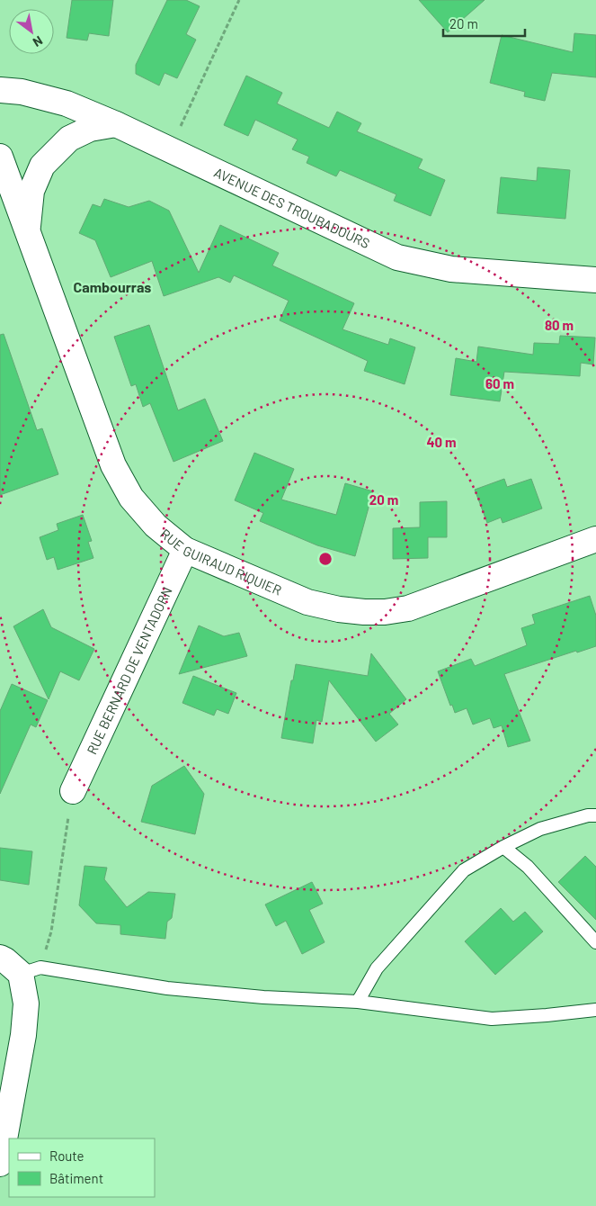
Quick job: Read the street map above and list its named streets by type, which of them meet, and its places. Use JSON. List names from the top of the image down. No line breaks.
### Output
{"streets":{"street":["AVENUE DES TROUBADOURS","RUE GUIRAUD RIQUIER","RUE BERNARD DE VENTADORN"]},"crossings":[["AVENUE DES TROUBADOURS","RUE GUIRAUD RIQUIER"],["RUE GUIRAUD RIQUIER","RUE BERNARD DE VENTADORN"]],"districts":["Cambourras"],"legend":["Route","Bâtiment"],"scale_bar":"20 m","north":"bottom right","rings":["80 m","60 m","40 m","20 m"]}
